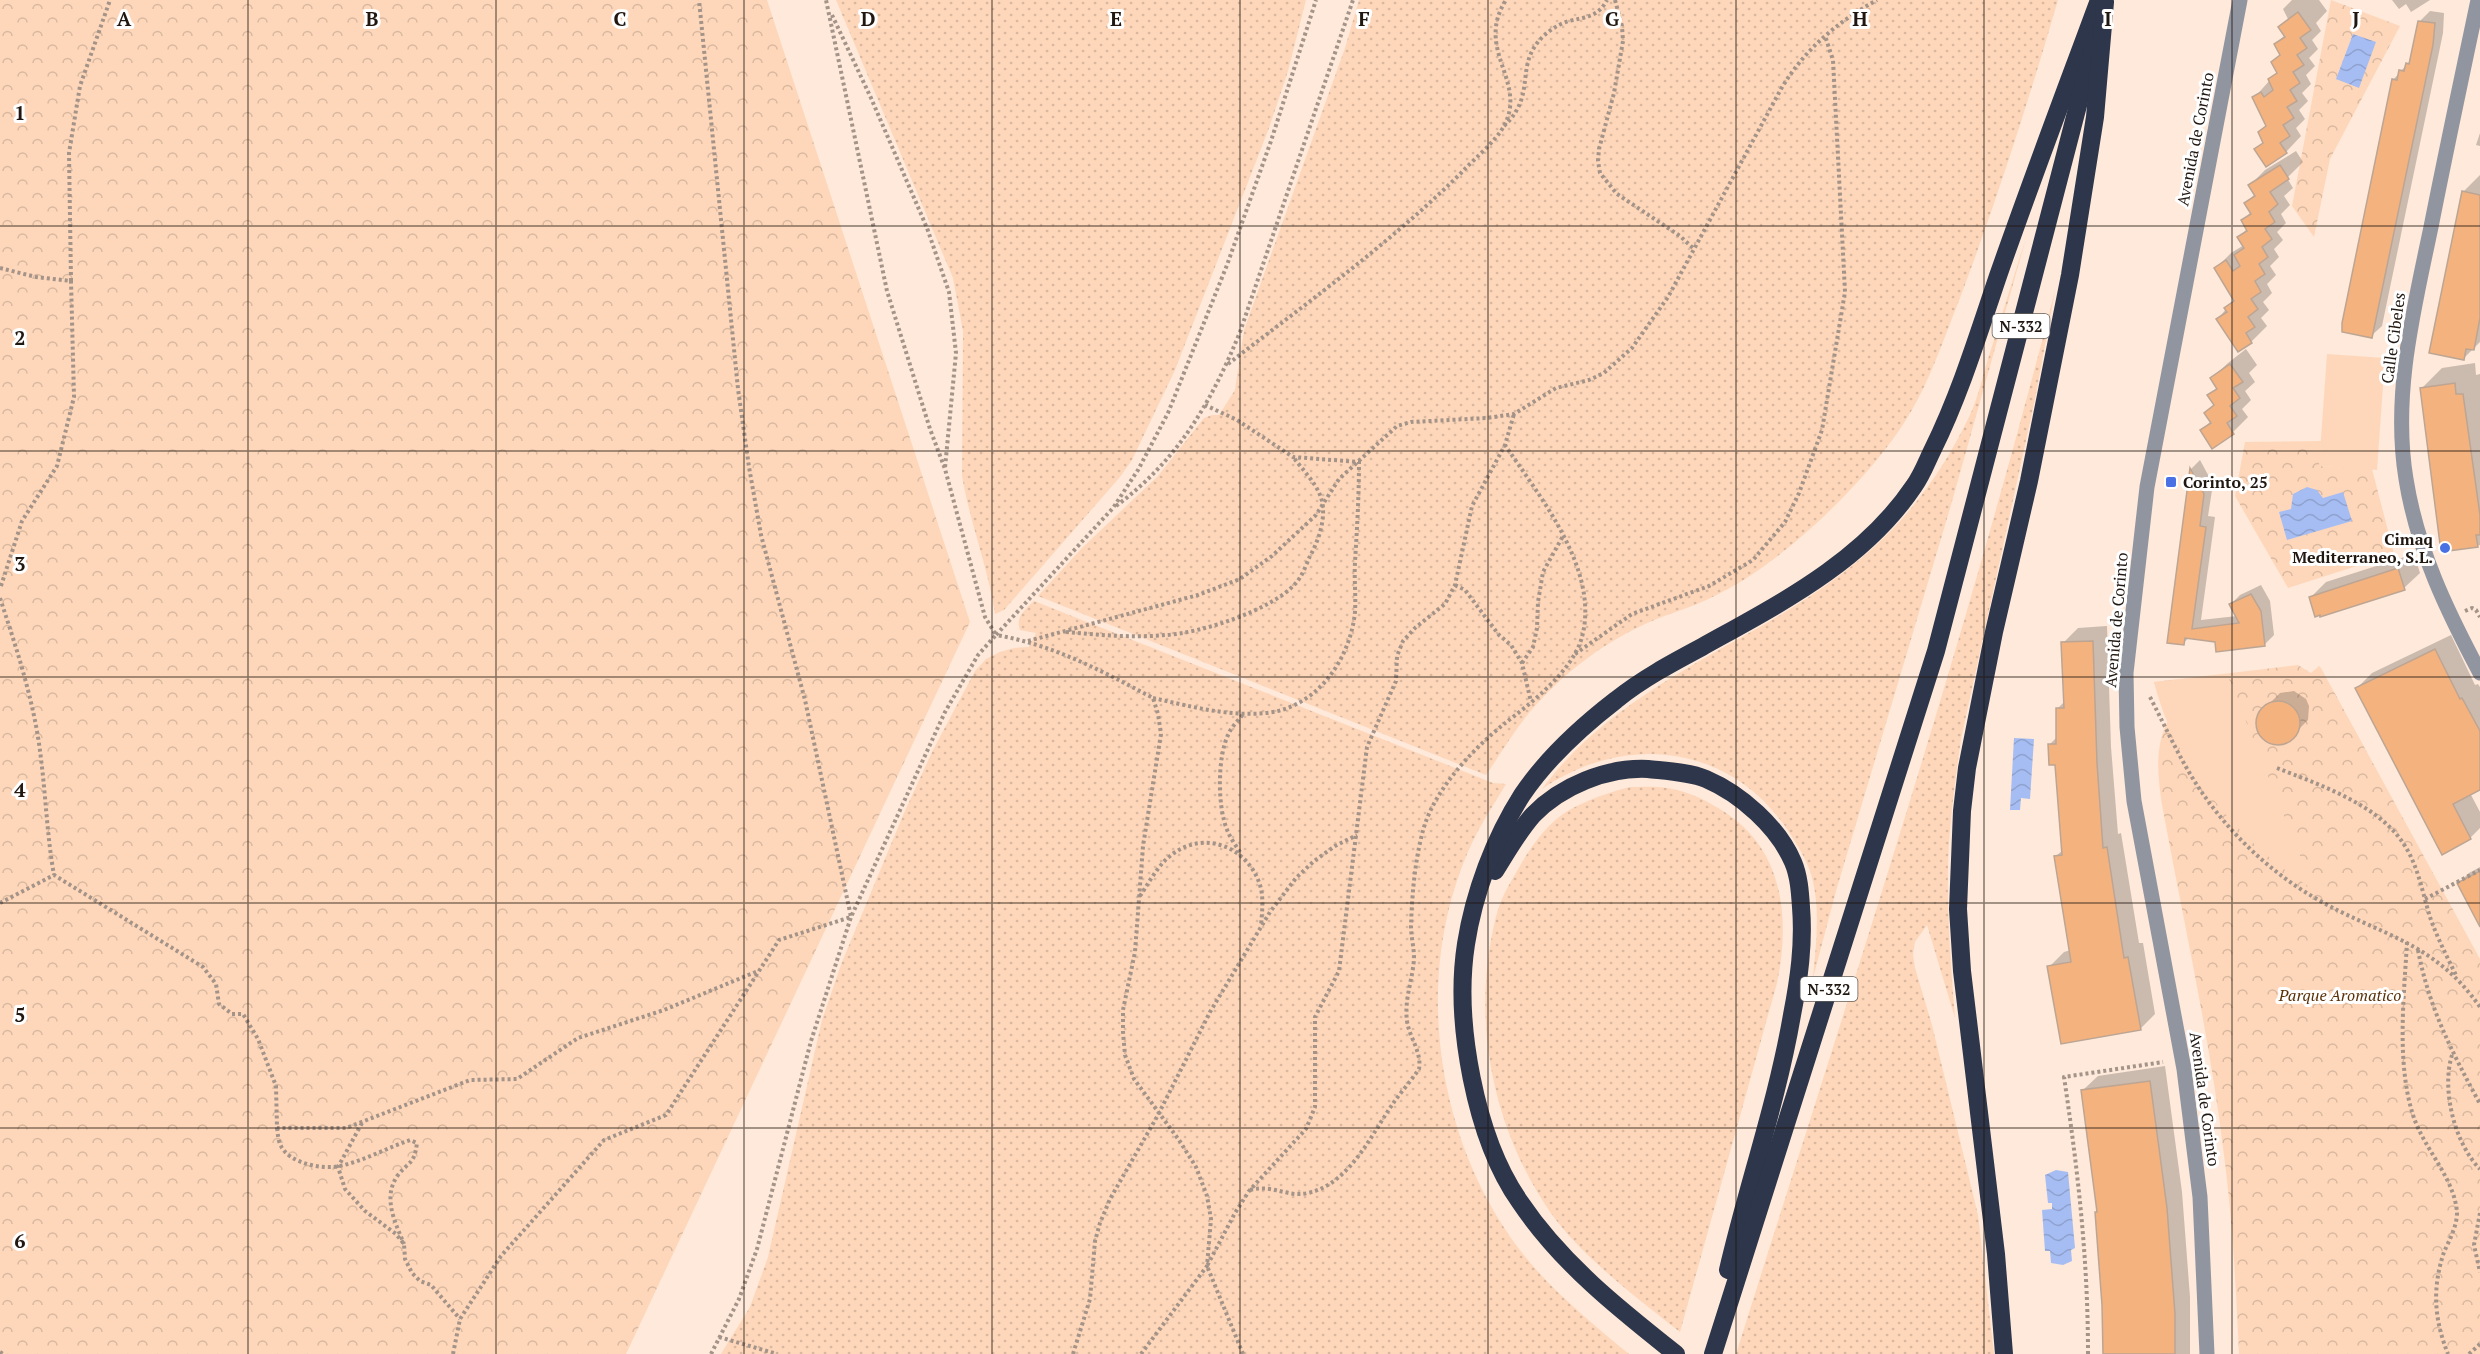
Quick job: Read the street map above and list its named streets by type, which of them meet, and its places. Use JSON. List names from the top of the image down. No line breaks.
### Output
{"streets":{"highway":["N-332"],"street":["Avenida de Corinto","Calle Cibeles"]},"parks":["Parque Aromatico"],"places":{"transit":["Corinto, 25"],"other":["Cimaq Mediterraneo, S.L."]},"grid":{"columns":["A","B","C","D","E","F","G","H","I","J"],"rows":["1","2","3","4","5","6"]}}
